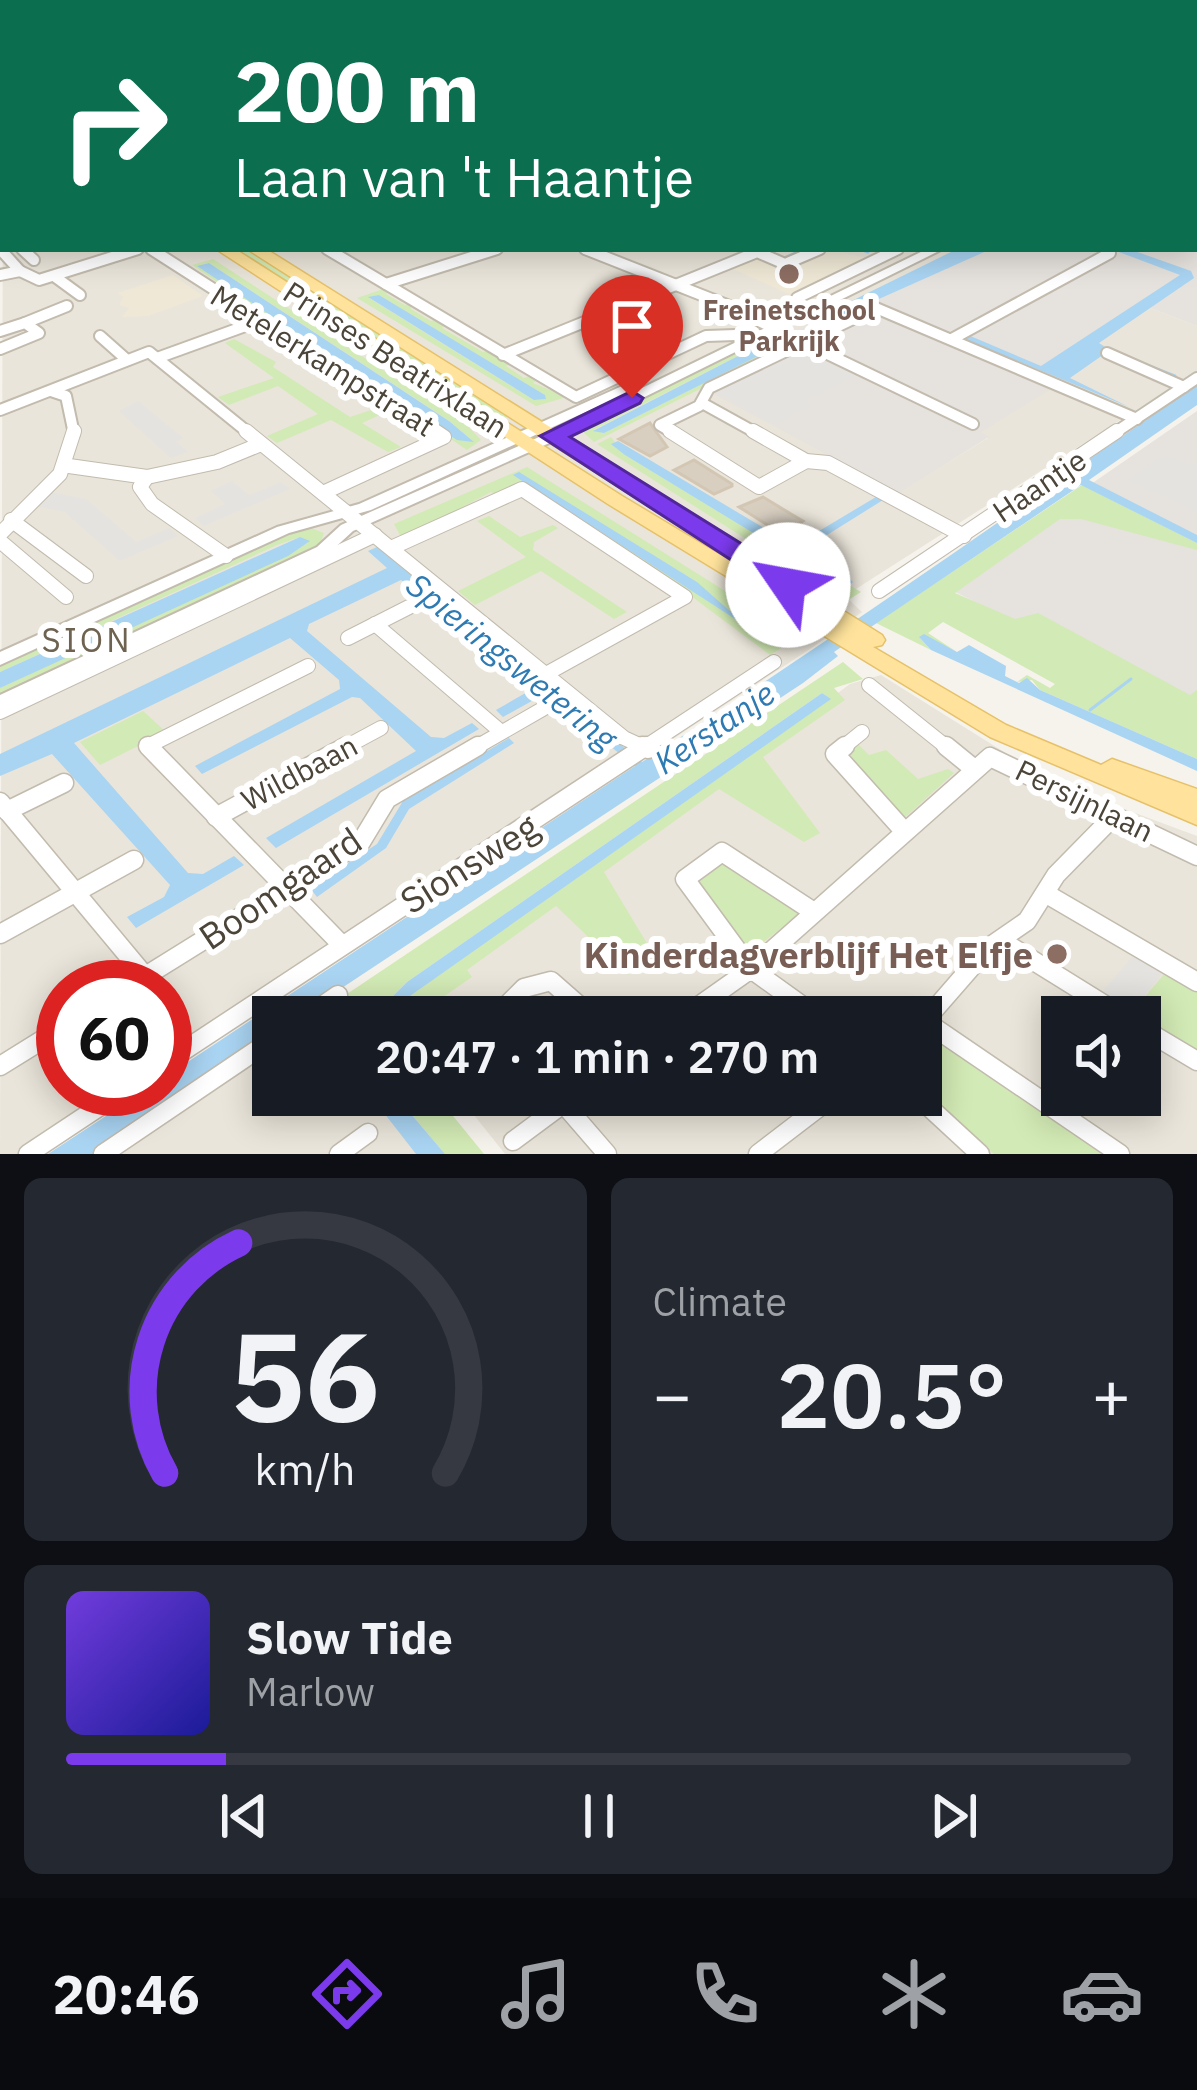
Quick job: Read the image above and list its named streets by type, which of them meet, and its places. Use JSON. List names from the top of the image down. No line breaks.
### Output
{"streets":{"main road":["Prinses Beatrixlaan"],"street":["Metelerkampstraat","Haantje","Wildbaan","Persijnlaan","Sionsweg","Boomgaard"]},"districts":["SION"],"water":["Spieringswetering","Kerstanje"],"places":["Freinetschool Parkrijk","Kinderdagverblijf Het Elfje"],"page":{"turn":["200 m","Laan van 't Haantje"],"limit":"60","trip":"20:47 · 1 min · 270 m","tile":"Climate","heat":["−","20.5°","+"],"song":["Slow Tide","Marlow"],"tabs":"20:46","gauge":["56","km/h"]}}
